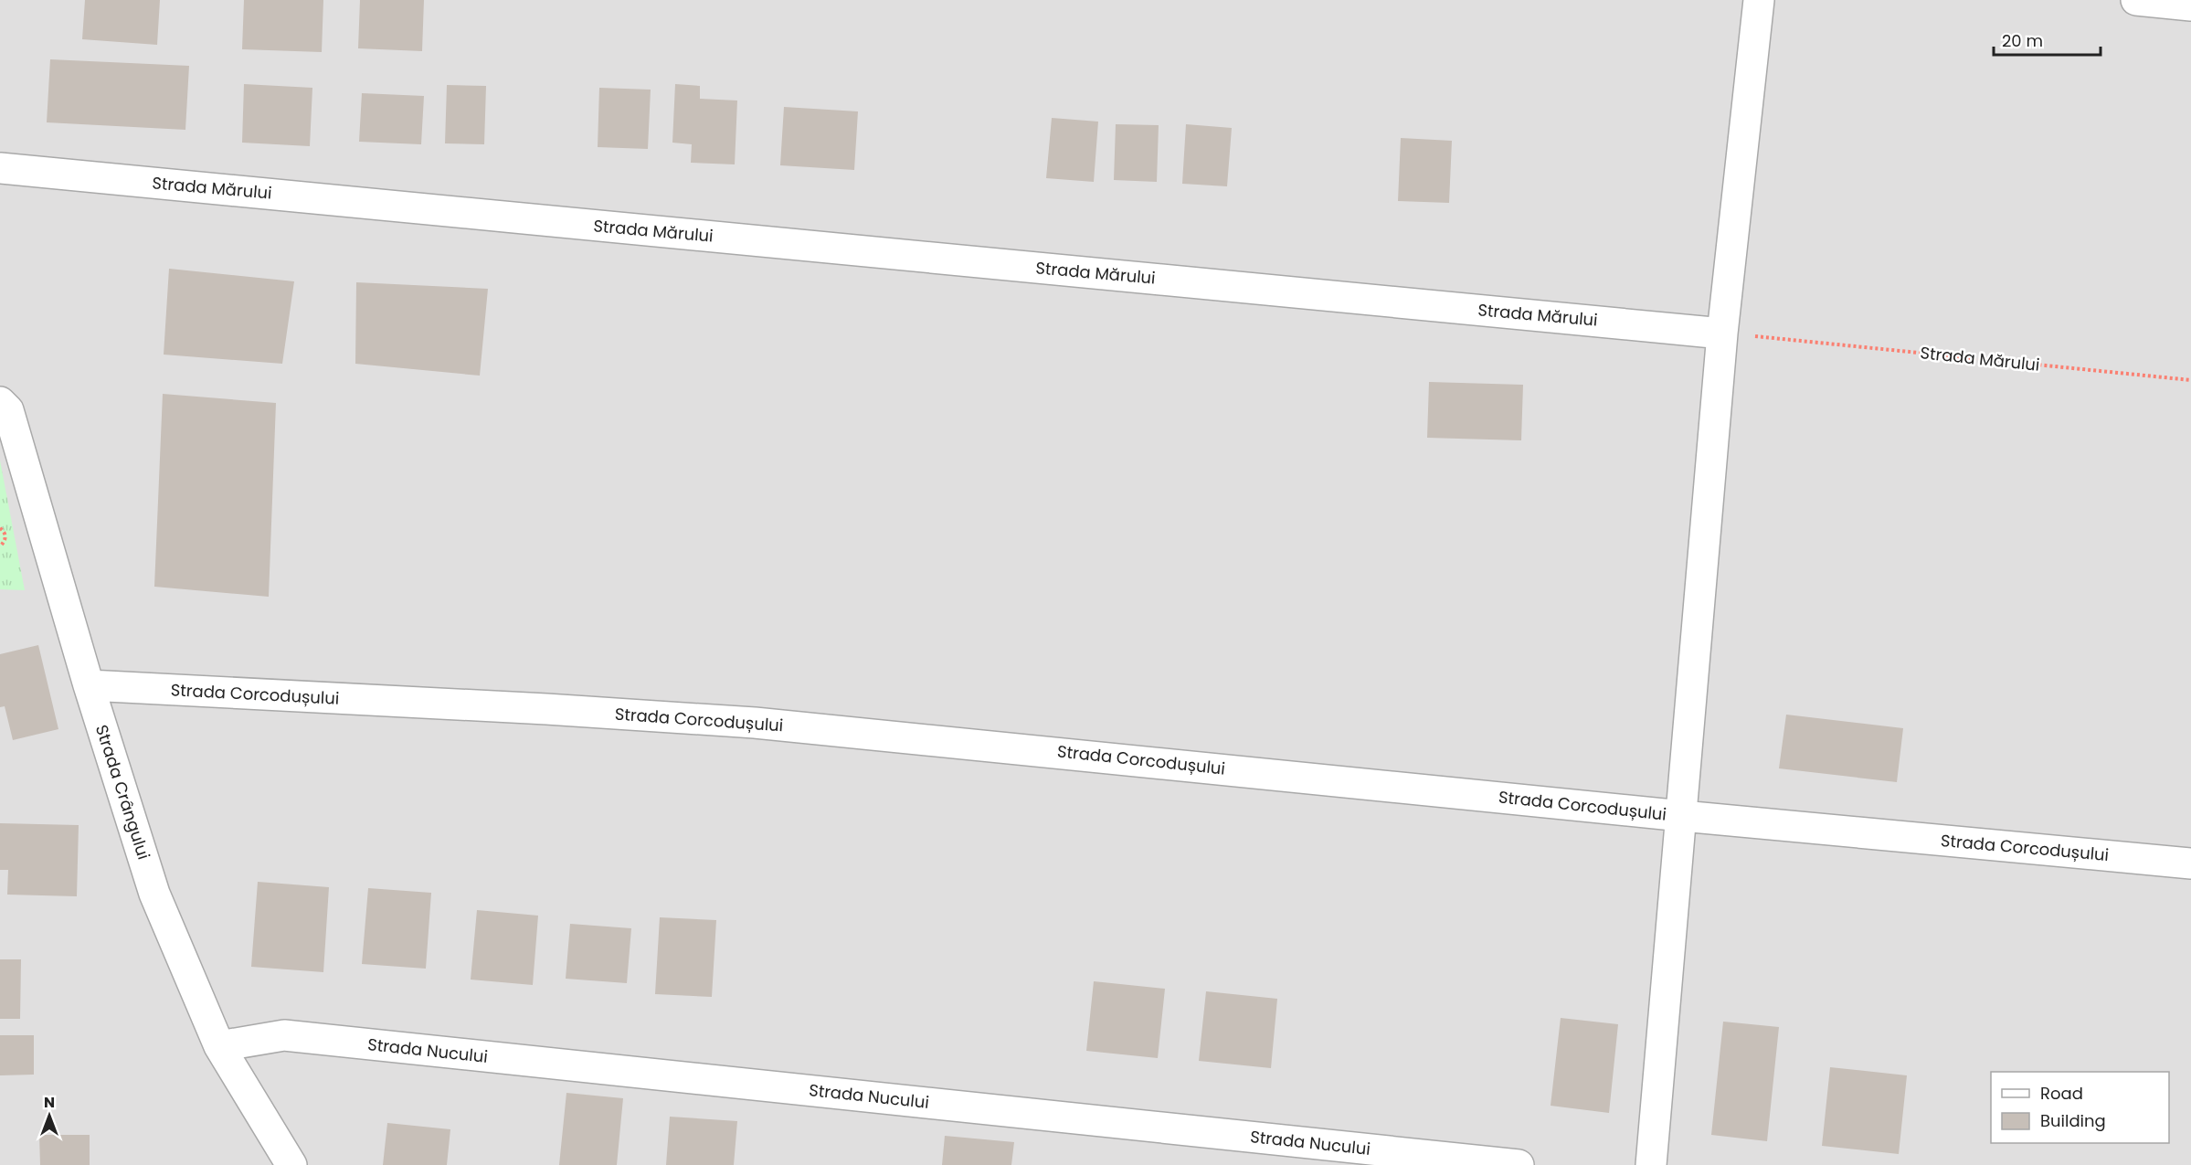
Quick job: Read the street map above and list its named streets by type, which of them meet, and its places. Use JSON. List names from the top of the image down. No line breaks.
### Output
{"streets":{"street":["Strada Mărului","Strada Corcodușului","Strada Crângului","Strada Nucului"]},"crossings":[["Strada Corcodușului","Strada Crângului"],["Strada Crângului","Strada Nucului"]],"legend":["Road","Building"],"scale_bar":"20 m","north":"top"}
